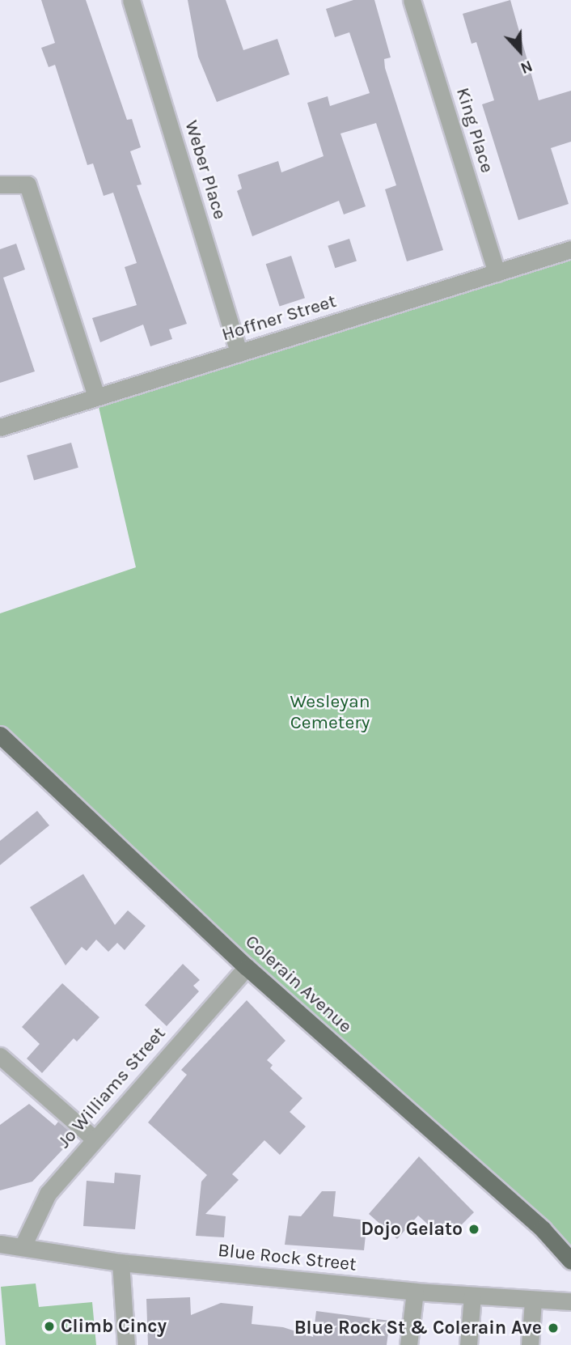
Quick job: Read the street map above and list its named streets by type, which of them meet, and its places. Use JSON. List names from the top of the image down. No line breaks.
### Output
{"streets":{"main road":["Colerain Avenue"],"street":["King Place","Weber Place","Hoffner Street","Jo Williams Street","Blue Rock Street"]},"crossings":[["King Place","Hoffner Street"],["Weber Place","Hoffner Street"],["Colerain Avenue","Jo Williams Street"],["Jo Williams Street","Blue Rock Street"]],"parks":["Wesleyan Cemetery"],"places":["Dojo Gelato","Climb Cincy","Blue Rock St & Colerain Ave"],"north":"bottom"}
